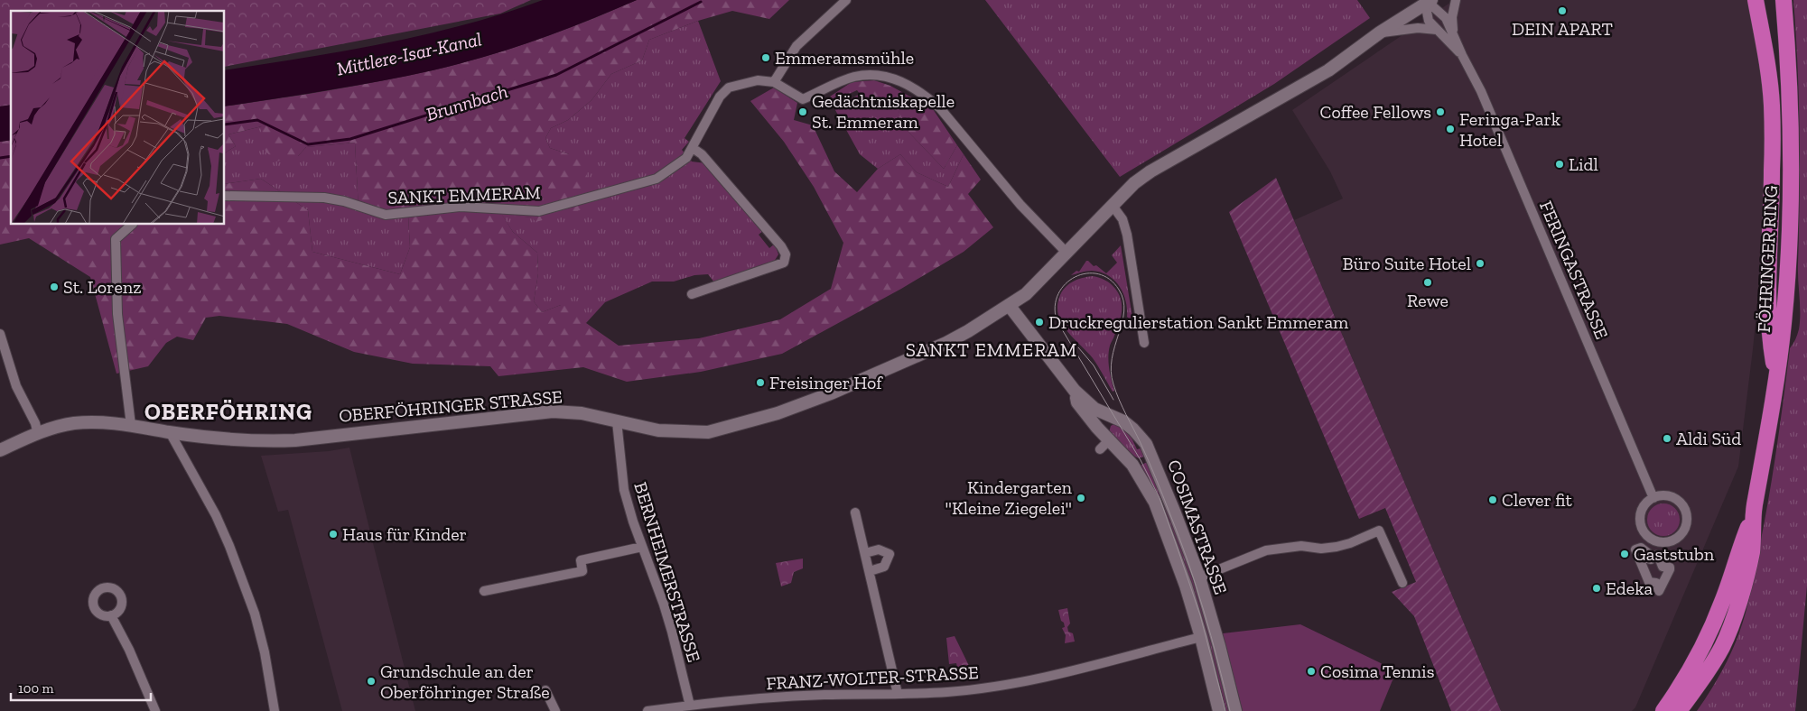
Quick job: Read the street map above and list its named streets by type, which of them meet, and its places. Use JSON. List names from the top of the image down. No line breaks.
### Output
{"streets":{"highway":["FÖHRINGER RING"],"main road":["OBERFÖHRINGER STRASSE","COSIMASTRASSE"],"street":["SANKT EMMERAM","FERINGASTRASSE","BERNHEIMERSTRASSE","FRANZ-WOLTER-STRASSE"]},"crossings":[["SANKT EMMERAM","OBERFÖHRINGER STRASSE"],["FERINGASTRASSE","OBERFÖHRINGER STRASSE"],["OBERFÖHRINGER STRASSE","COSIMASTRASSE"],["OBERFÖHRINGER STRASSE","BERNHEIMERSTRASSE"],["COSIMASTRASSE","FRANZ-WOLTER-STRASSE"],["BERNHEIMERSTRASSE","FRANZ-WOLTER-STRASSE"]],"districts":["SANKT EMMERAM","OBERFÖHRING"],"water":["Mittlere-Isar-Kanal","Brunnbach"],"places":["DEIN APART","Emmeramsmühle","Gedächtniskapelle St. Emmeram","Coffee Fellows","Feringa-Park Hotel","Lidl","Büro Suite Hotel","Rewe","St. Lorenz","Druckregulierstation Sankt Emmeram","Freisinger Hof","Aldi Süd","Kindergarten \"Kleine Ziegelei\"","Clever fit","Haus für Kinder","Gaststubn","Edeka","Cosima Tennis","Grundschule an der Oberföhringer Straße"],"scale_bar":"100 m"}
